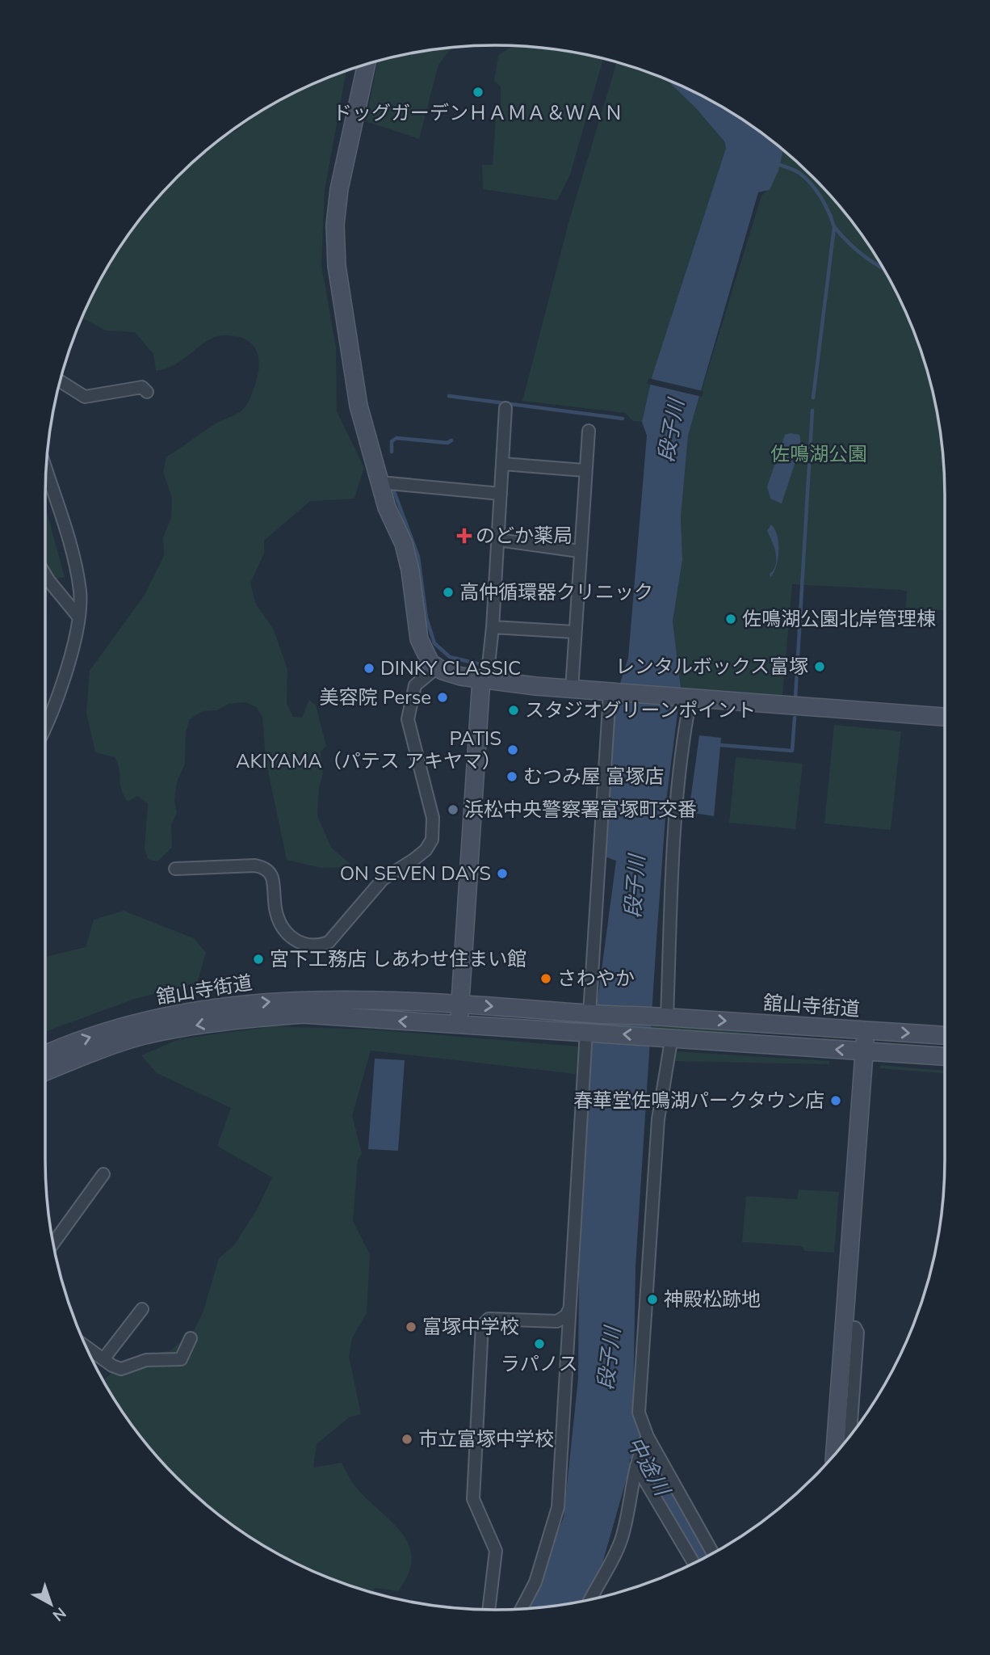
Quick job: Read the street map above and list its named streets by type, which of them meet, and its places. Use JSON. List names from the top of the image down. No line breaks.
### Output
{"streets":{"street":["舘山寺街道"]},"water":["段子川","中途川"],"parks":["佐鳴湖公園"],"places":{"other":["ドッグガーデンＨＡＭＡ＆ＷＡＮ","高仲循環器クリニック","佐鳴湖公園北岸管理棟","レンタルボックス富塚","DINKY CLASSIC","美容院 Perse","スタジオグリーンポイント","PATIS AKIYAMA（パテス アキヤマ）","むつみ屋 富塚店","浜松中央警察署富塚町交番","ON SEVEN DAYS","宮下工務店 しあわせ住まい館","さわやか","春華堂佐鳴湖パークタウン店","神殿松跡地","富塚中学校","ラパノス","市立富塚中学校"],"health":["のどか薬局"]},"north":"bottom right"}
